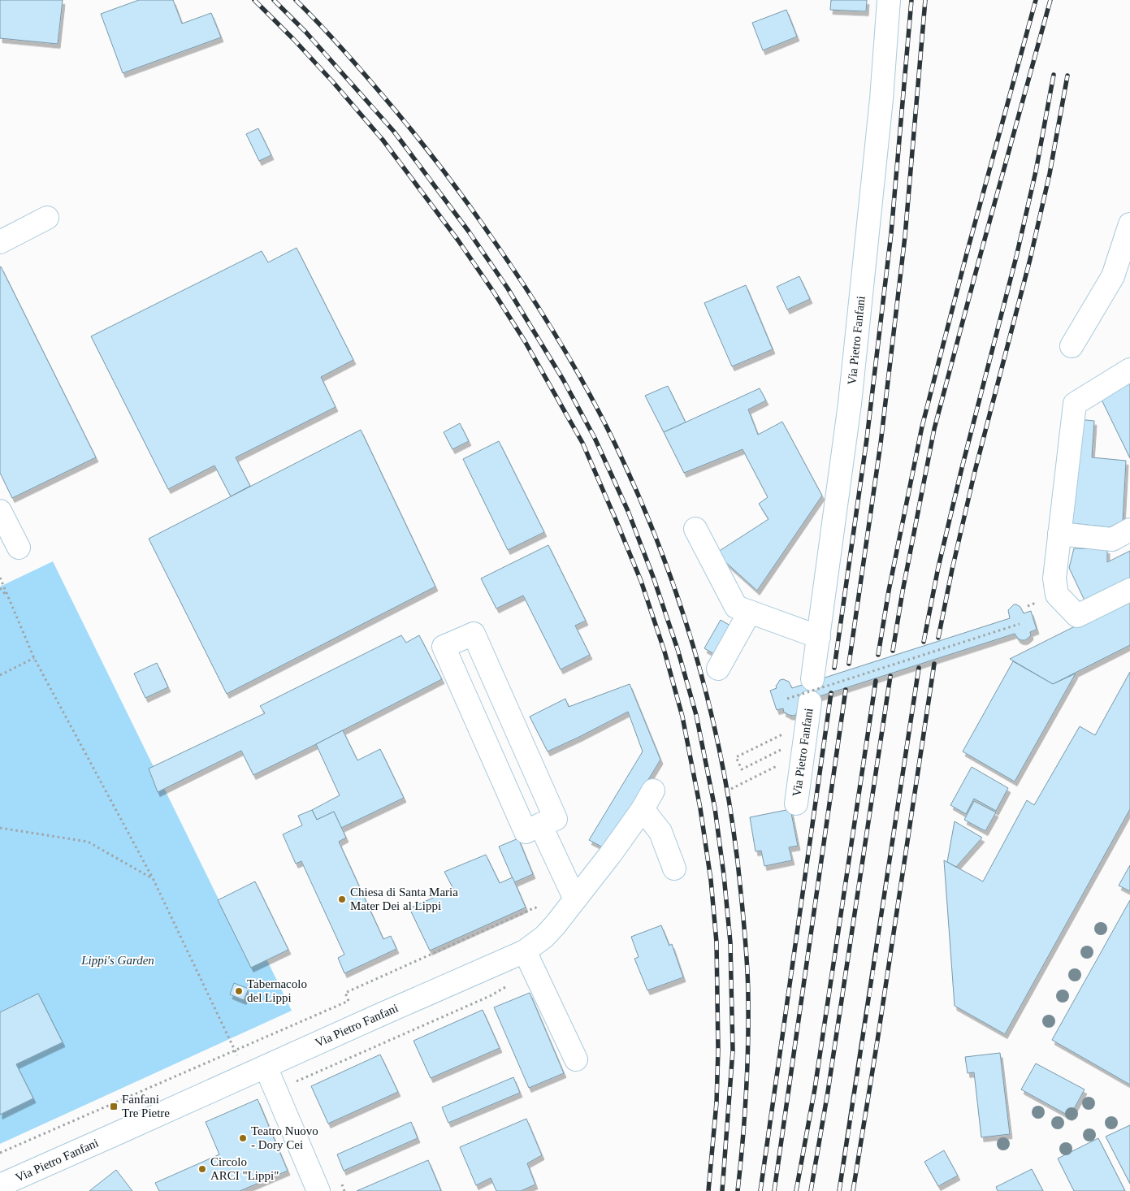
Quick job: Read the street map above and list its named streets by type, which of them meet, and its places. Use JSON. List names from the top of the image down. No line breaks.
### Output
{"streets":{"street":["Via Pietro Fanfani"]},"parks":["Lippi's Garden"],"places":{"other":["Chiesa di Santa Maria Mater Dei al Lippi","Tabernacolo del Lippi","Teatro Nuovo - Dory Cei","Circolo ARCI \"Lippi\""],"transit":["Fanfani Tre Pietre"]}}
